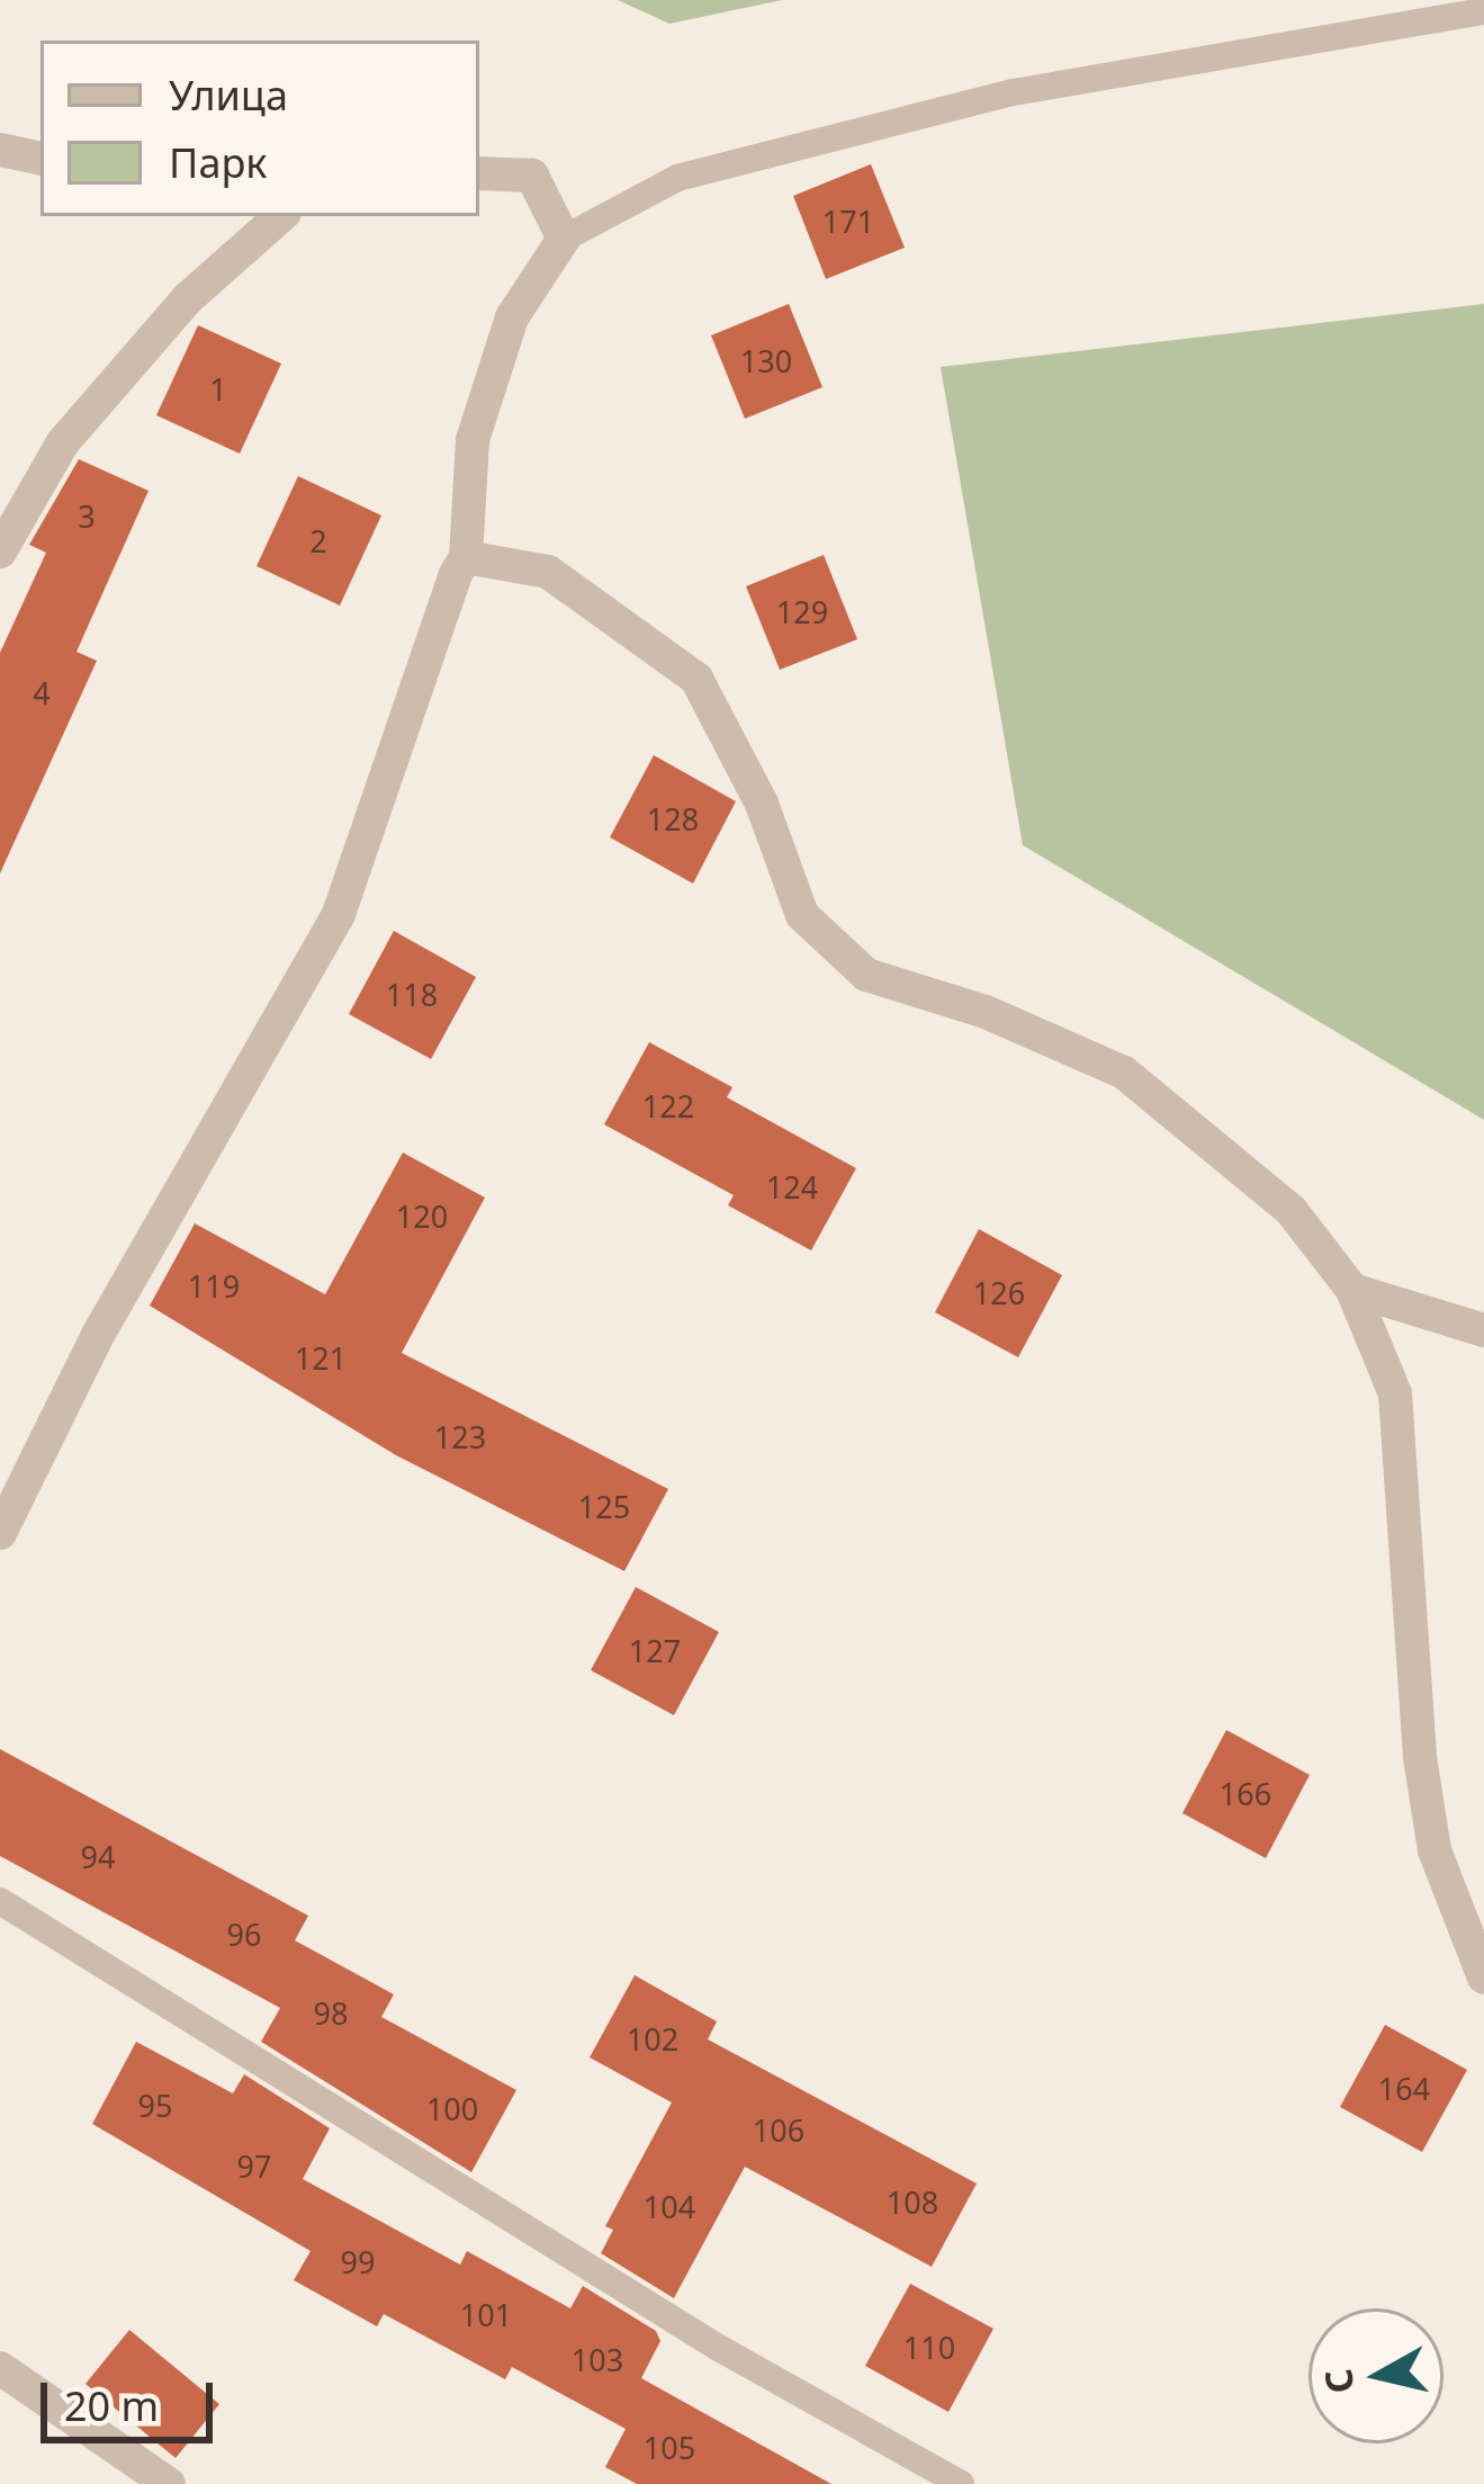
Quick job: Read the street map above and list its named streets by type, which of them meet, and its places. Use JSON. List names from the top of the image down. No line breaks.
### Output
{"house_numbers":["171","130","1","3","2","129","4","128","118","122","124","120","119","126","121","123","125","127","166","94","96","98","102","164","95","100","106","97","108","104","99","101","110","103","105"],"legend":["Улица","Парк"],"scale_bar":"20 m","north":"left"}
